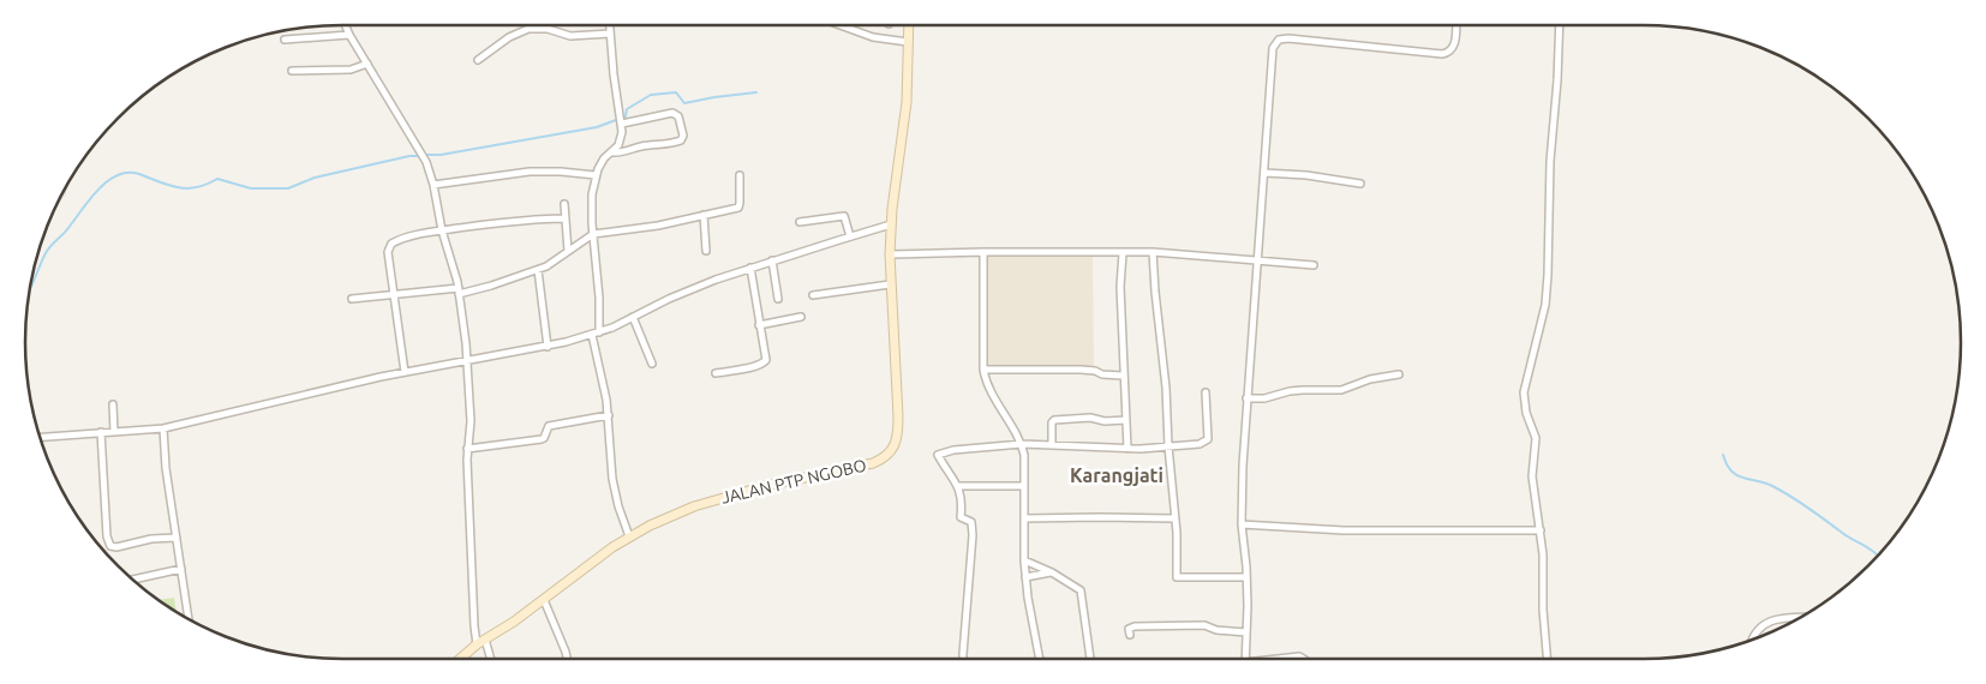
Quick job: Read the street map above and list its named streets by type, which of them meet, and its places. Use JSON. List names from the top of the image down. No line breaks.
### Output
{"streets":{"main road":["JALAN PTP NGOBO"]},"districts":["Karangjati"]}
